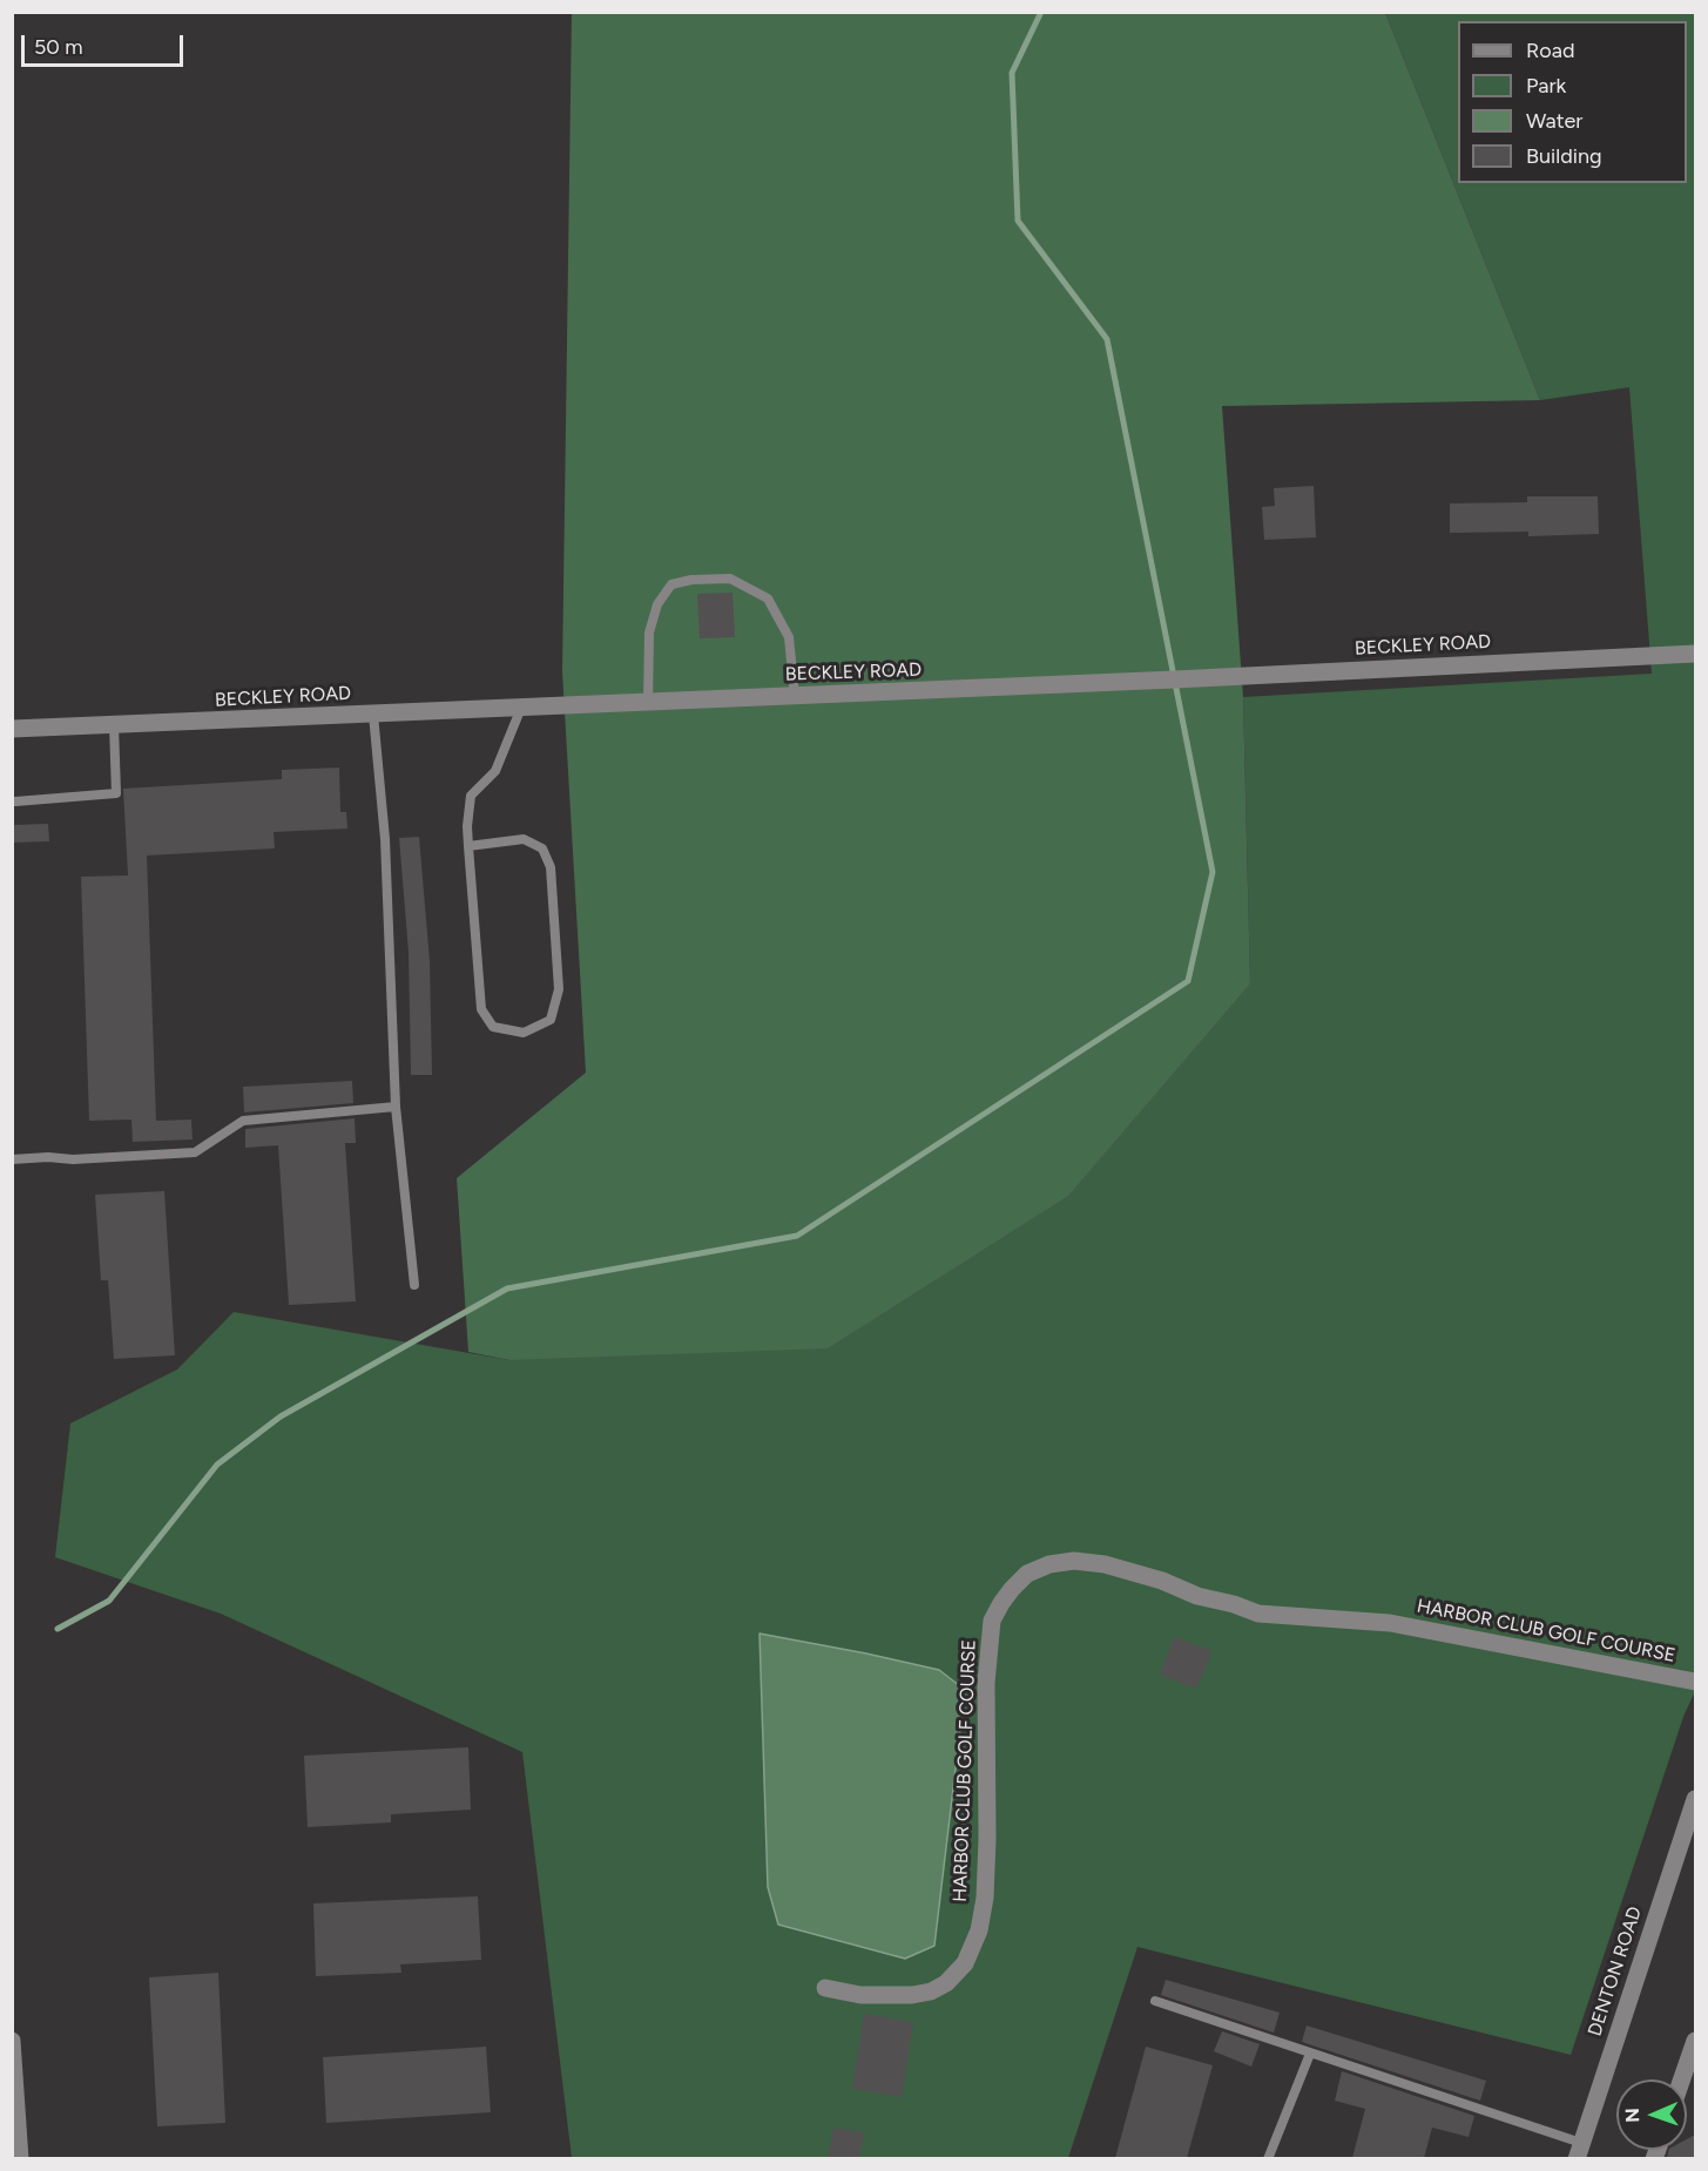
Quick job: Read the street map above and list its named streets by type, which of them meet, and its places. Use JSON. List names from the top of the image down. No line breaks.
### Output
{"streets":{"street":["BECKLEY ROAD","HARBOR CLUB GOLF COURSE","DENTON ROAD"]},"legend":["Road","Park","Water","Building"],"scale_bar":"50 m","north":"left"}
